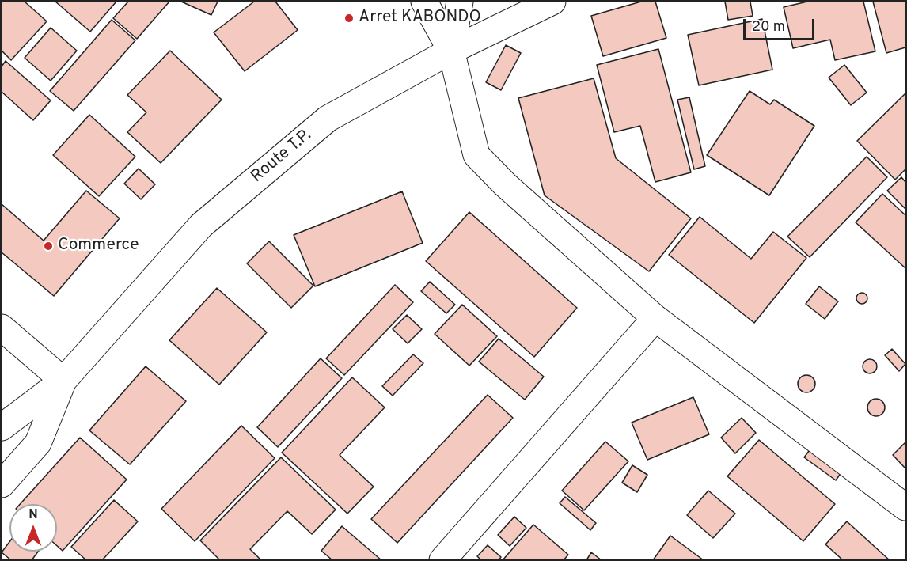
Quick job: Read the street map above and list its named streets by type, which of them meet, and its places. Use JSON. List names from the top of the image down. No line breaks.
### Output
{"streets":{"street":["Route T.P."]},"places":["Arret KABONDO","Commerce"],"scale_bar":"20 m","north":"top"}
